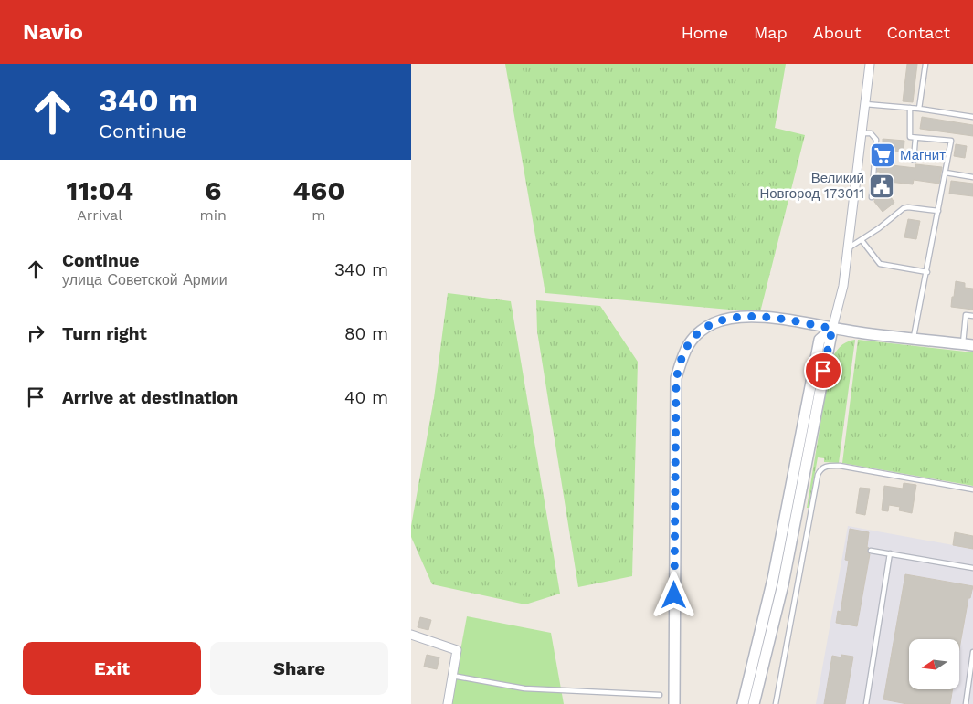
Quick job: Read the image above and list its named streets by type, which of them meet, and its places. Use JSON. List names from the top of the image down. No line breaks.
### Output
{"places":{"supermarket":["Магнит"],"public building":["Великий Новгород 173011"]},"north":"left","page":{"header":"Navio","nav":["Home","Map","About","Contact"],"turn":["340 m","Continue"],"eta":["11:04","Arrival","6","min","460","m"],"list":[{"name":"Continue","note":"улица Советской Армии","value":"340 m"},{"name":"Turn right","value":"80 m"},{"name":"Arrive at destination","value":"40 m"}],"buttons":["Exit","Share"]}}
